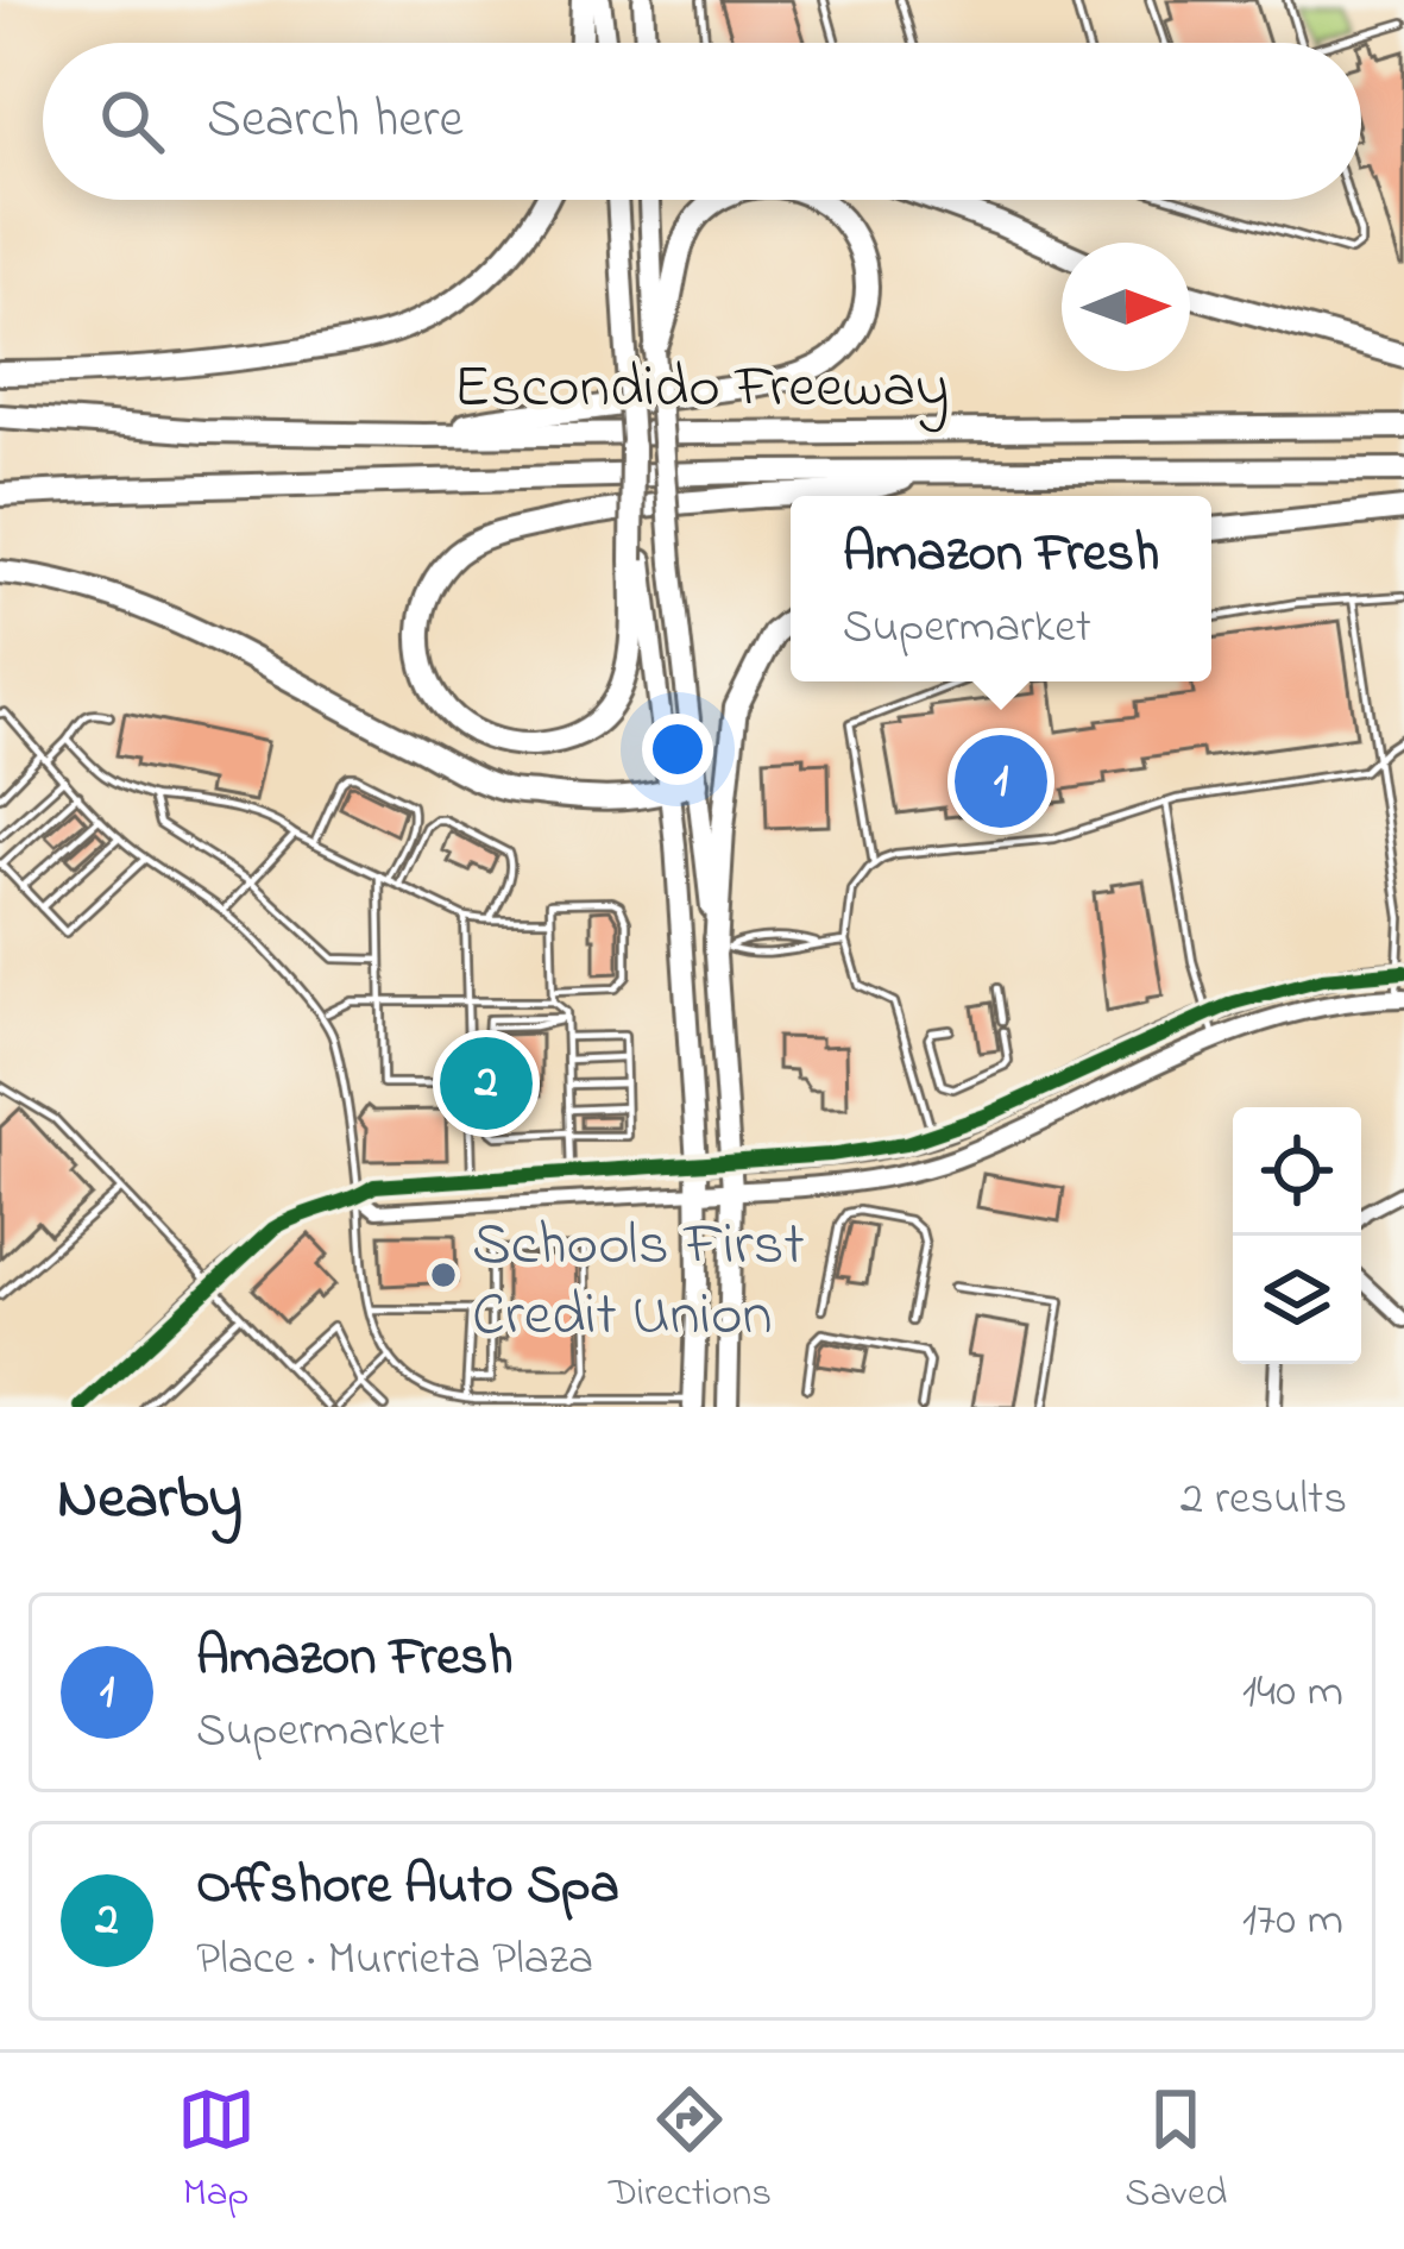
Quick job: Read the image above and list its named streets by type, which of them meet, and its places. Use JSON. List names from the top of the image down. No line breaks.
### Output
{"streets":{"highway":["Escondido Freeway"]},"places":["Schools First Credit Union"],"north":"right","page":{"search":"Search here","popup":["Amazon Fresh","Supermarket"],"pins":["1","2"],"heading":["Nearby","2 results"],"list":[{"mark":"1","name":"Amazon Fresh","note":"Supermarket","value":"140 m"},{"mark":"2","name":"Offshore Auto Spa","note":"Place · Murrieta Plaza","value":"170 m"}],"nav":["Map","Directions","Saved"]}}
